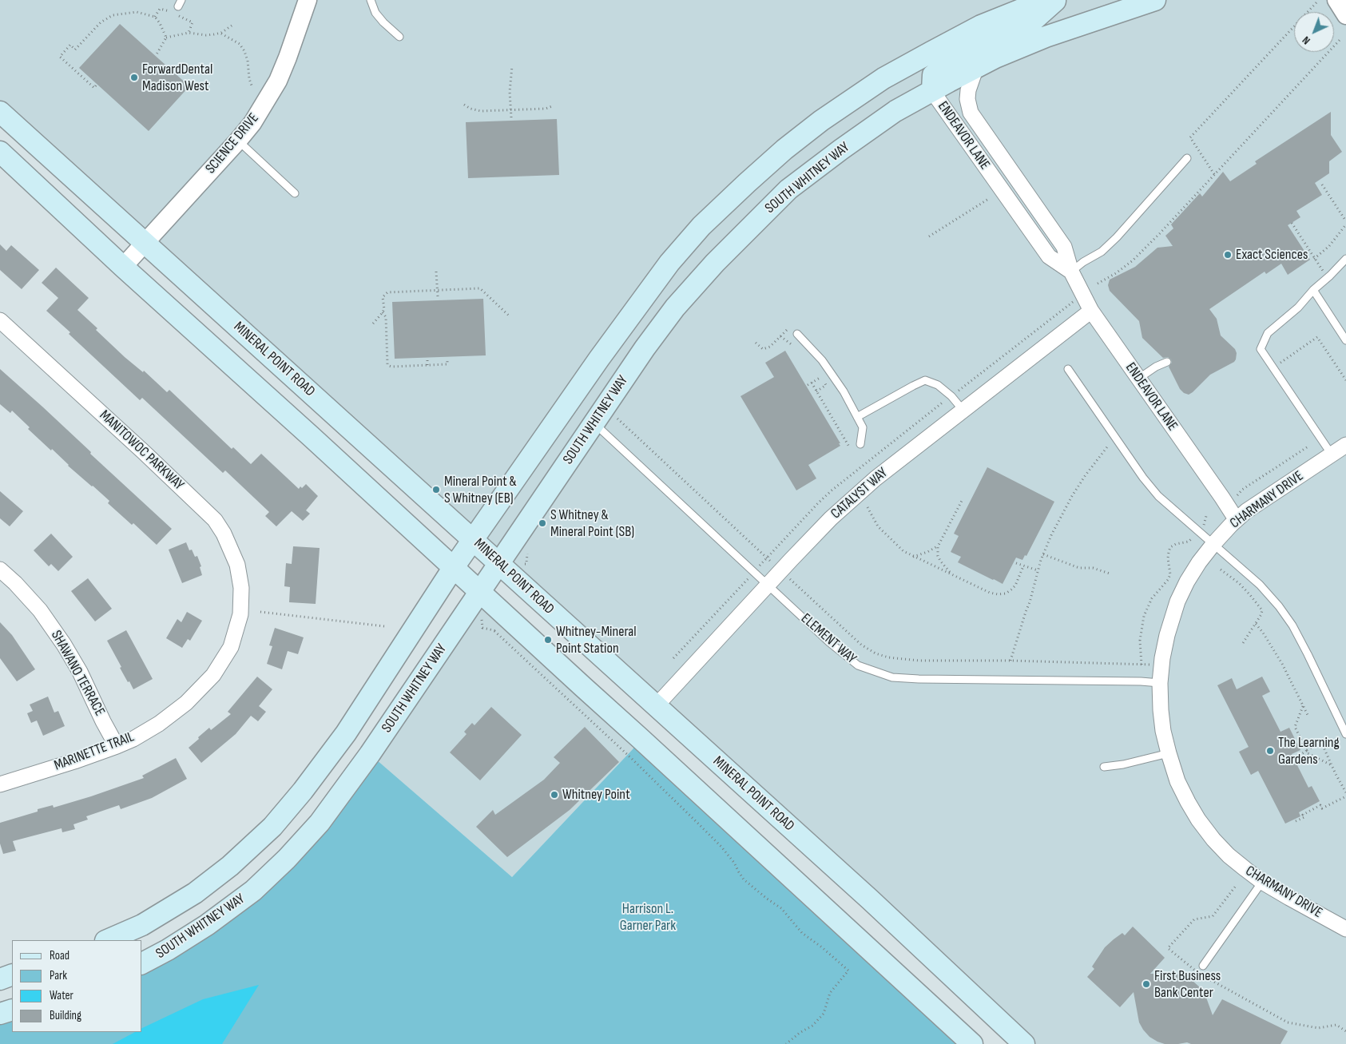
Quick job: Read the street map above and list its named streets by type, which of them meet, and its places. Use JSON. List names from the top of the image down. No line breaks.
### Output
{"streets":{"main road":["SOUTH WHITNEY WAY","MINERAL POINT ROAD"],"street":["ENDEAVOR LANE","SCIENCE DRIVE","MANITOWOC PARKWAY","CATALYST WAY","CHARMANY DRIVE","SHAWANO TERRACE","MARINETTE TRAIL"],"lane":["ELEMENT WAY"]},"crossings":[["ENDEAVOR LANE","SOUTH WHITNEY WAY"],["ENDEAVOR LANE","CATALYST WAY"],["ENDEAVOR LANE","CHARMANY DRIVE"],["SCIENCE DRIVE","MINERAL POINT ROAD"],["SOUTH WHITNEY WAY","MINERAL POINT ROAD"],["SOUTH WHITNEY WAY","ELEMENT WAY"],["MINERAL POINT ROAD","CATALYST WAY"],["MANITOWOC PARKWAY","MARINETTE TRAIL"],["CATALYST WAY","ELEMENT WAY"],["CHARMANY DRIVE","ELEMENT WAY"],["SHAWANO TERRACE","MARINETTE TRAIL"]],"parks":["Harrison L. Garner Park"],"places":["ForwardDental Madison West","Exact Sciences","Mineral Point & S Whitney (EB)","S Whitney & Mineral Point (SB)","Whitney-Mineral Point Station","The Learning Gardens","Whitney Point","First Business Bank Center"],"legend":["Road","Park","Water","Building"],"north":"bottom left"}
